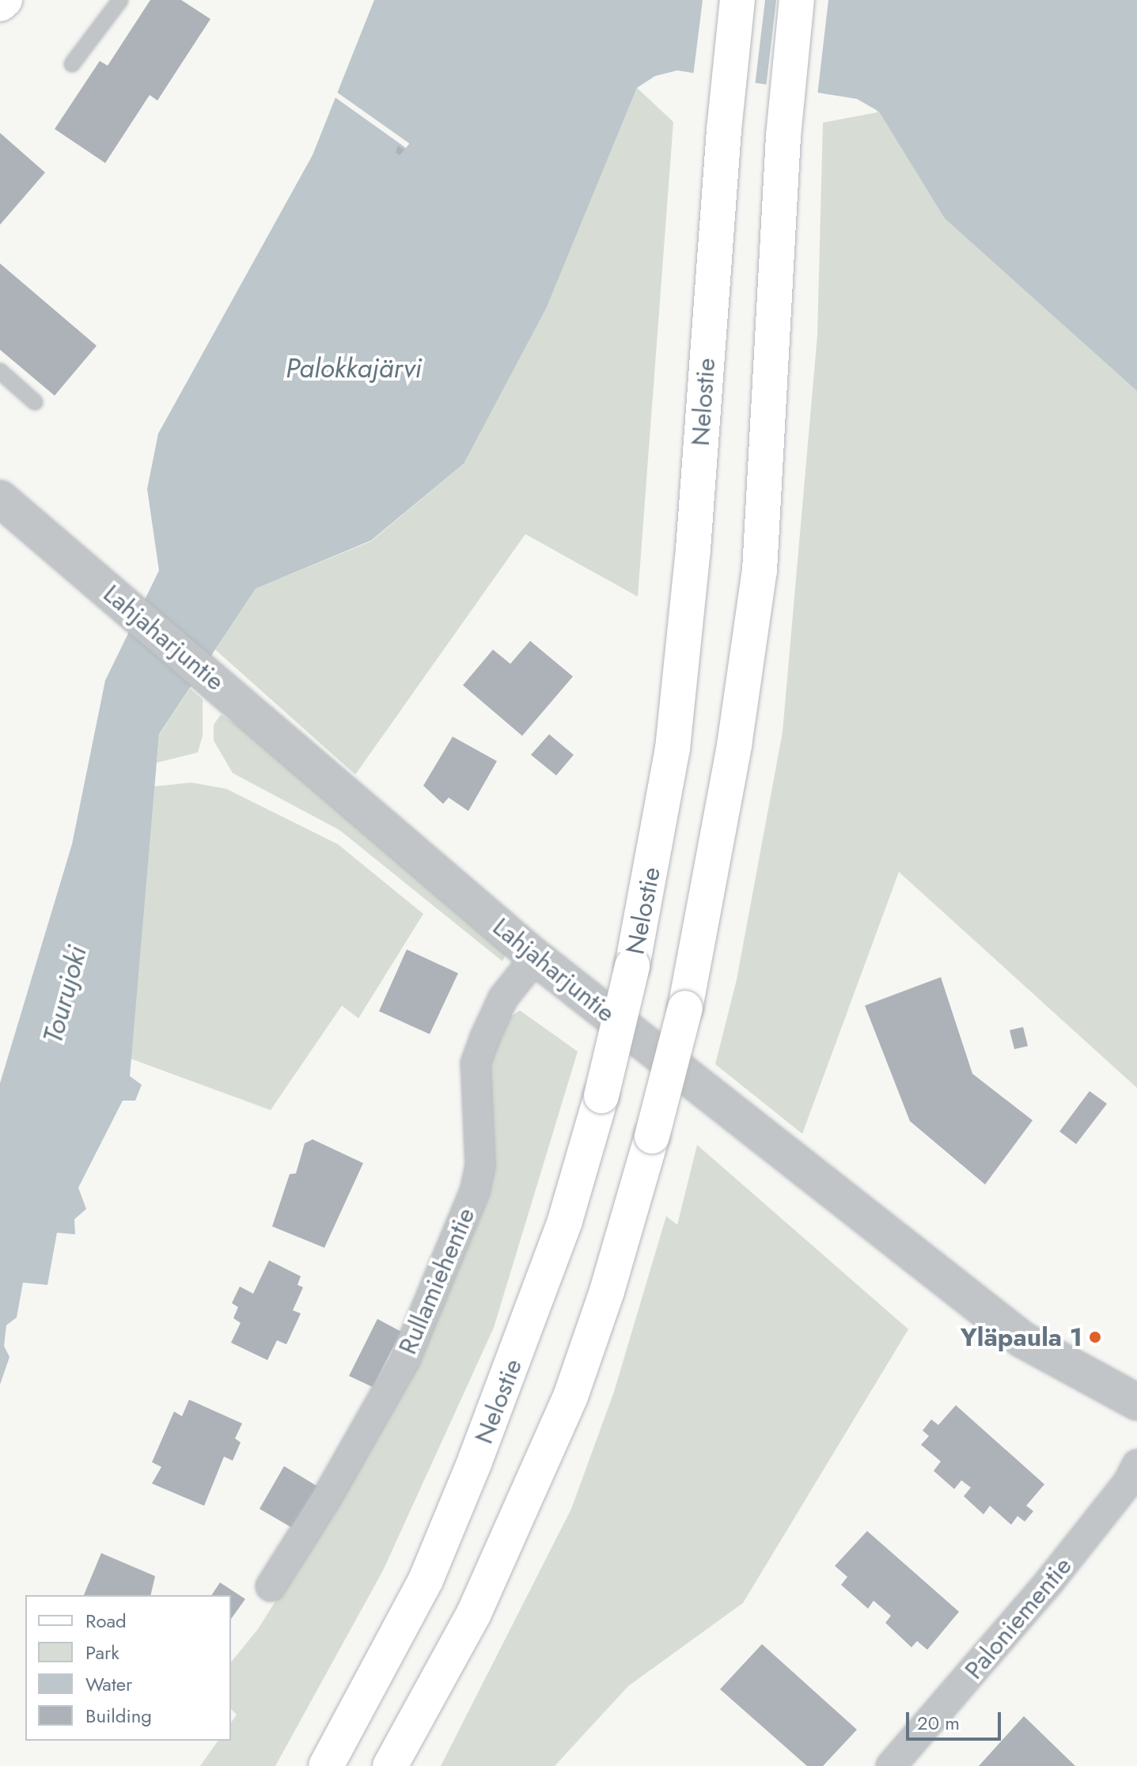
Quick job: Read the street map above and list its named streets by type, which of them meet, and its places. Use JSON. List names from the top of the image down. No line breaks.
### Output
{"streets":{"main road":["Nelostie"],"street":["Lahjaharjuntie","Rullamiehentie","Paloniementie"]},"crossings":[["Lahjaharjuntie","Rullamiehentie"]],"water":["Palokkajärvi","Tourujoki"],"places":["Yläpaula 1"],"legend":["Road","Park","Water","Building"],"scale_bar":"20 m"}
